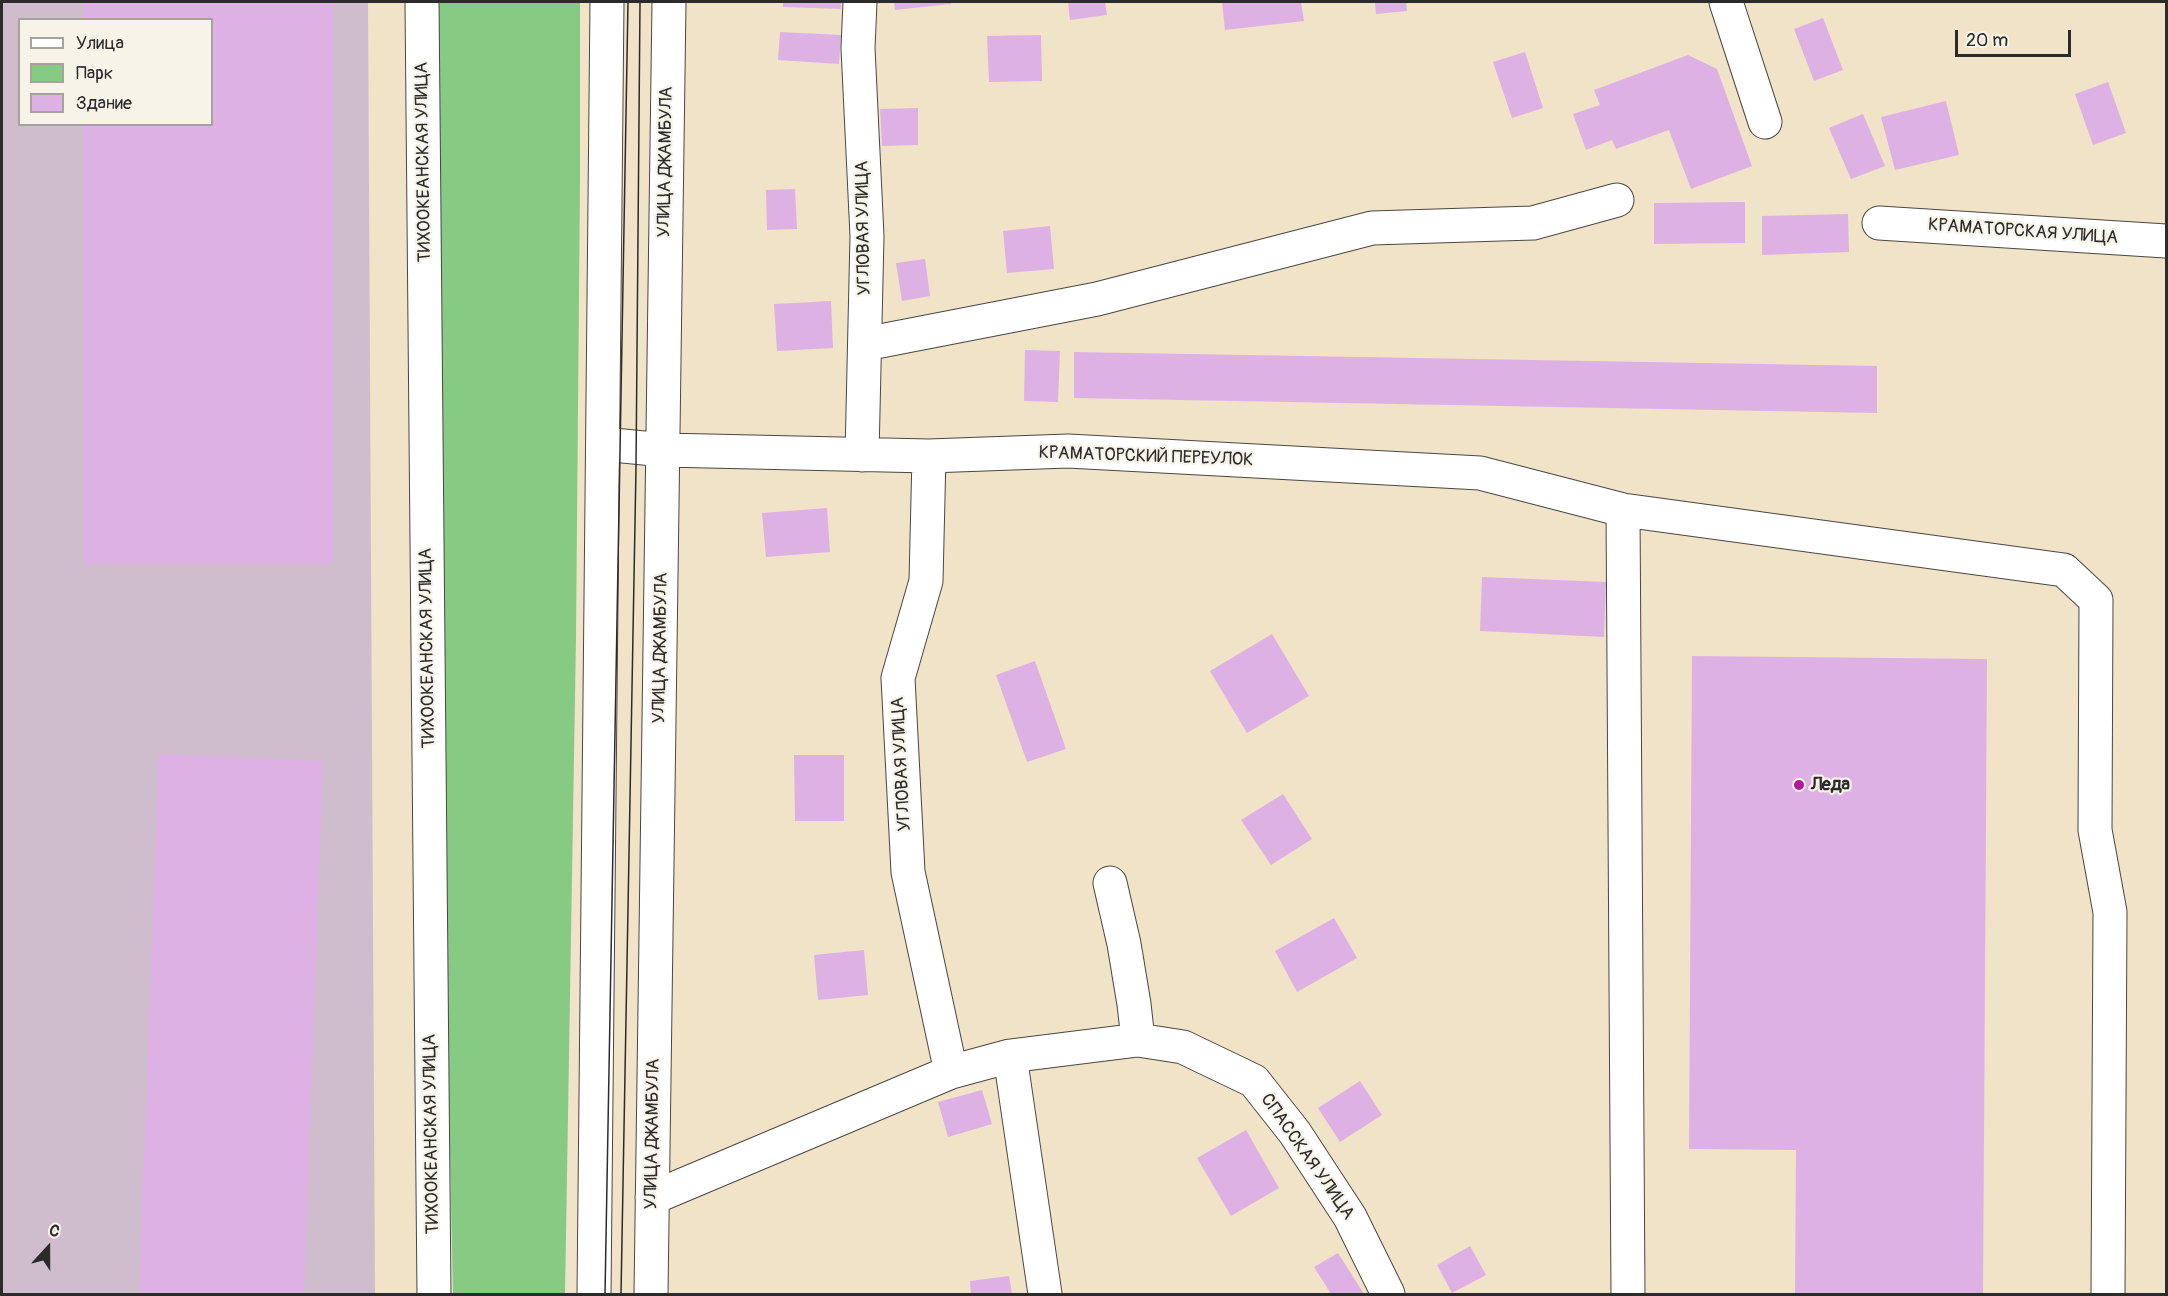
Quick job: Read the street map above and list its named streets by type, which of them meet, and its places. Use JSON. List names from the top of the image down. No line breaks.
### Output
{"streets":{"street":["ТИХООКЕАНСКАЯ УЛИЦА","УЛИЦА ДЖАМБУЛА","УГЛОВАЯ УЛИЦА","КРАМАТОРСКАЯ УЛИЦА","КРАМАТОРСКИЙ ПЕРЕУЛОК","СПАССКАЯ УЛИЦА"]},"crossings":[["УЛИЦА ДЖАМБУЛА","КРАМАТОРСКИЙ ПЕРЕУЛОК"],["УЛИЦА ДЖАМБУЛА","СПАССКАЯ УЛИЦА"],["УГЛОВАЯ УЛИЦА","КРАМАТОРСКИЙ ПЕРЕУЛОК"],["УГЛОВАЯ УЛИЦА","СПАССКАЯ УЛИЦА"]],"places":["Леда"],"legend":["Улица","Парк","Здание"],"scale_bar":"20 m","north":"top"}
